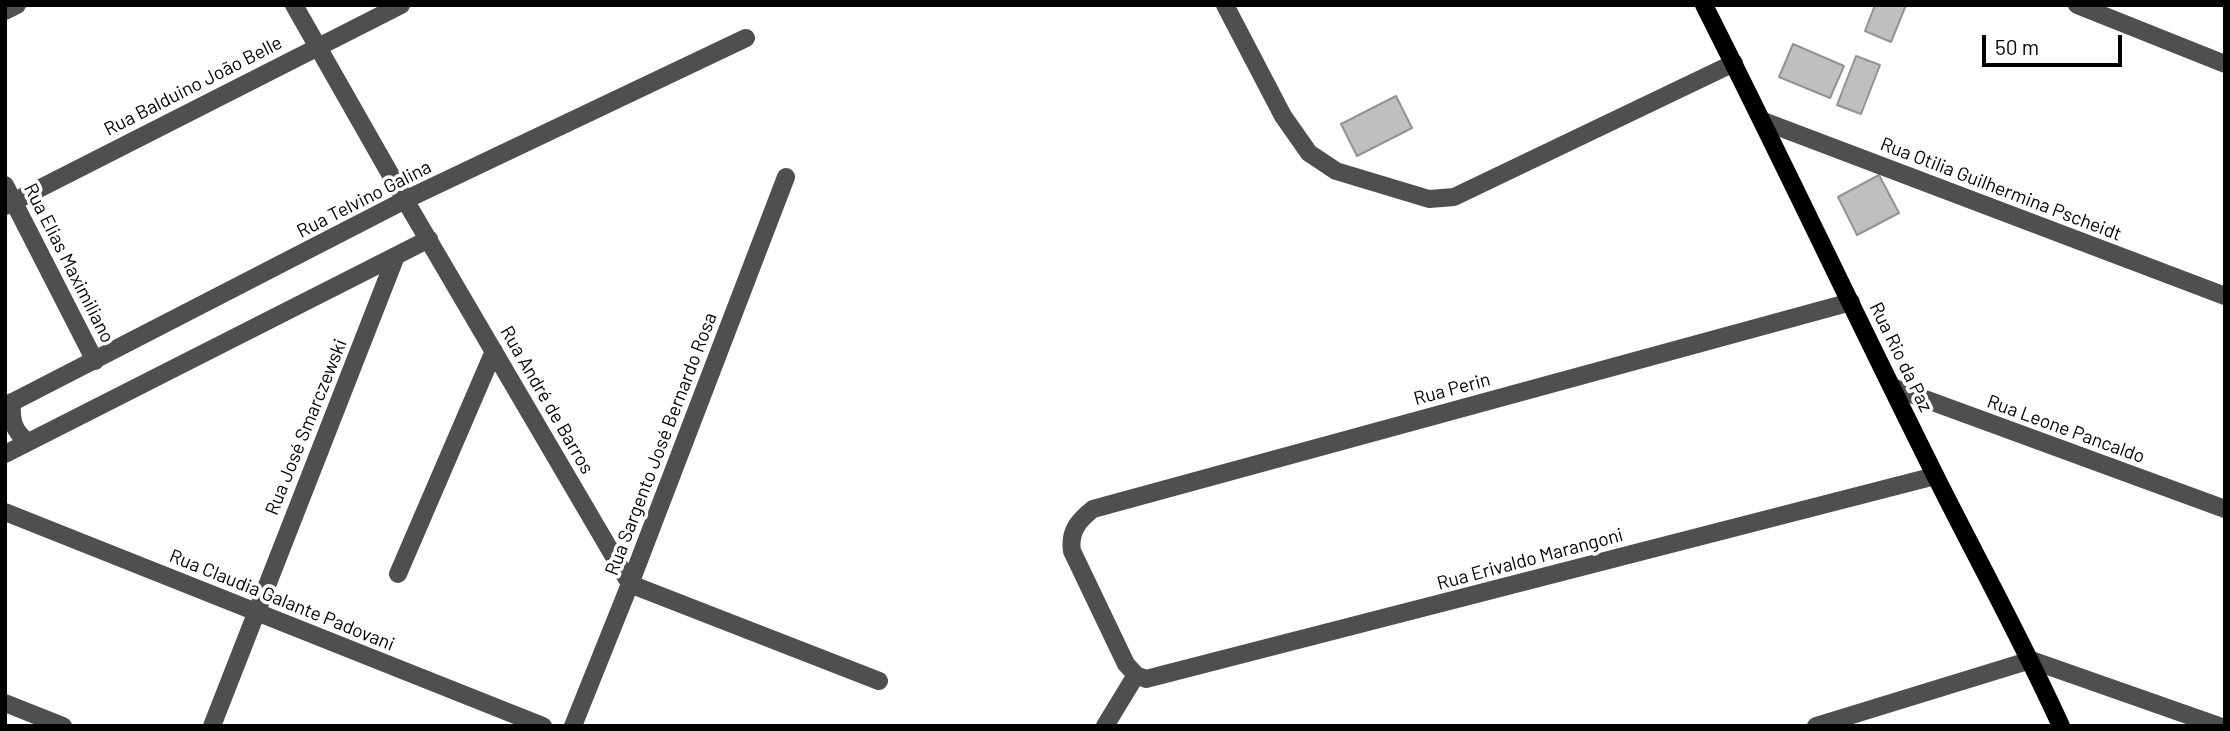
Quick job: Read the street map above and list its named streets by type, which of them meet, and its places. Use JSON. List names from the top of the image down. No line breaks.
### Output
{"streets":{"main road":["Rua Rio da Paz"],"street":["Rua Balduino João Belle","Rua Otilia Guilhermina Pscheidt","Rua Telvino Galina","Rua Elias Maximiliano","Rua Perin","Rua André de Barros","Rua José Smarczewski","Rua Leone Pancaldo","Rua Sargento José Bernardo Rosa","Rua Erivaldo Marangoni","Rua Claudia Galante Padovani"]},"crossings":[["Rua Balduino João Belle","Rua Elias Maximiliano"],["Rua Balduino João Belle","Rua André de Barros"],["Rua Otilia Guilhermina Pscheidt","Rua Rio da Paz"],["Rua Telvino Galina","Rua Elias Maximiliano"],["Rua Telvino Galina","Rua André de Barros"],["Rua Rio da Paz","Rua Perin"],["Rua Rio da Paz","Rua Leone Pancaldo"],["Rua Rio da Paz","Rua Erivaldo Marangoni"],["Rua Perin","Rua Erivaldo Marangoni"],["Rua André de Barros","Rua Sargento José Bernardo Rosa"],["Rua José Smarczewski","Rua Claudia Galante Padovani"]],"scale_bar":"50 m"}
